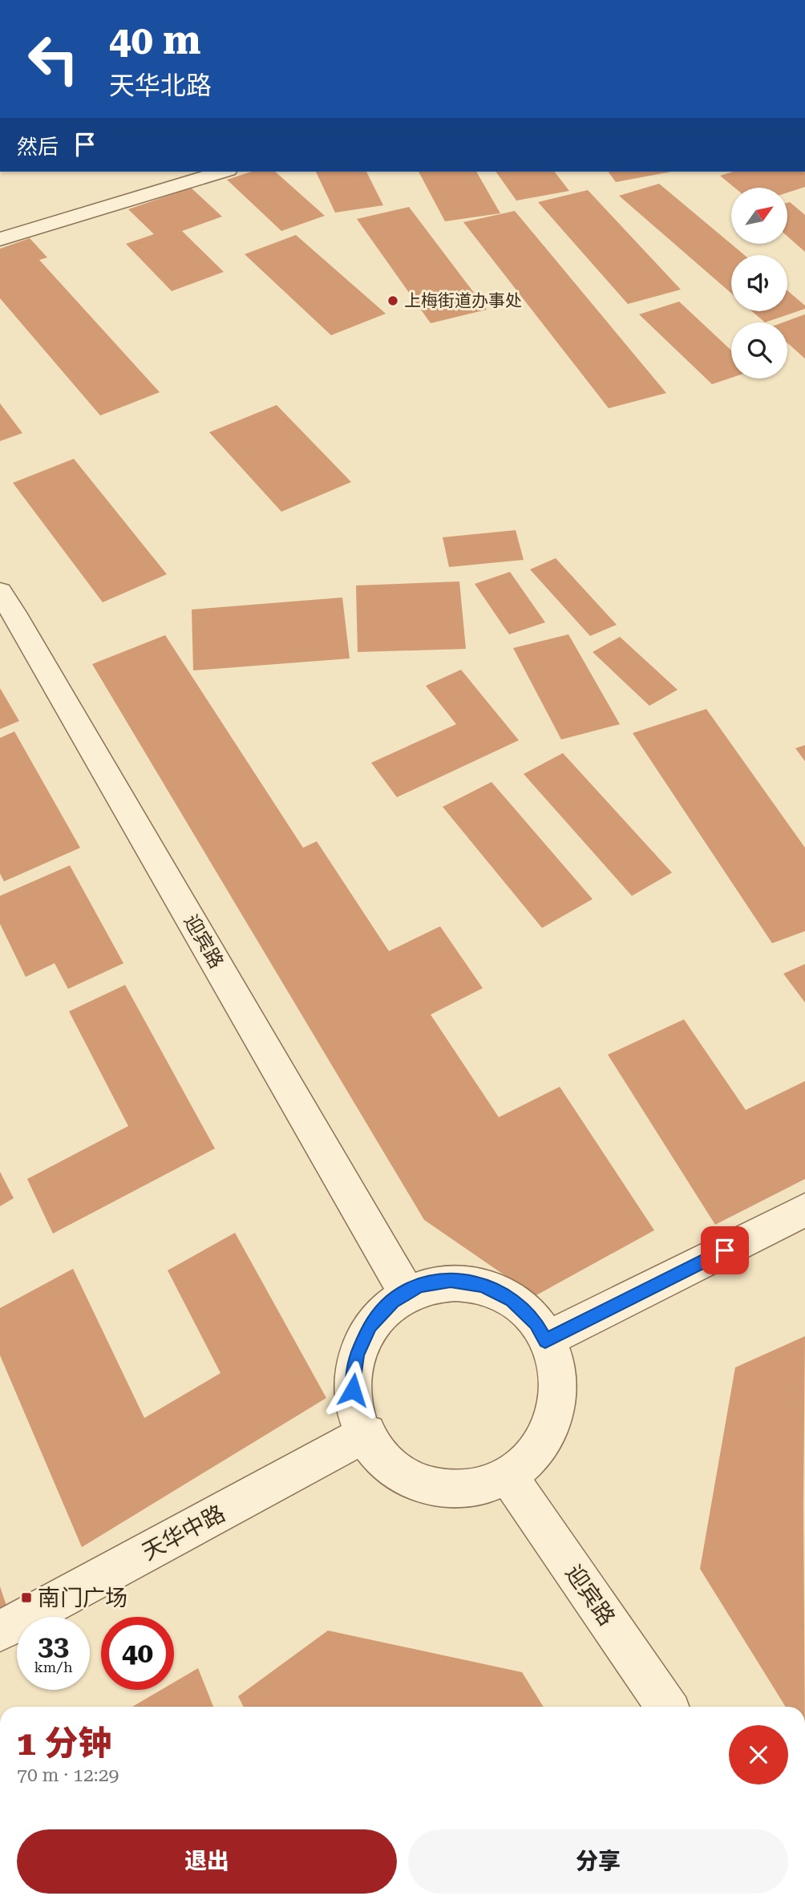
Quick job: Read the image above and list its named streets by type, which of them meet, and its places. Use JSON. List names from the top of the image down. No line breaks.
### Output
{"streets":{"street":["迎宾路","天华中路"]},"places":{"other":["上梅街道办事处"],"transit":["南门广场"]},"north":"top right","page":{"turn":["40 m","天华北路"],"then":"然后","speed":"33 km/h","limit":"40","heading":["1 分钟","70 m · 12:29"],"buttons":["退出","分享"]}}
